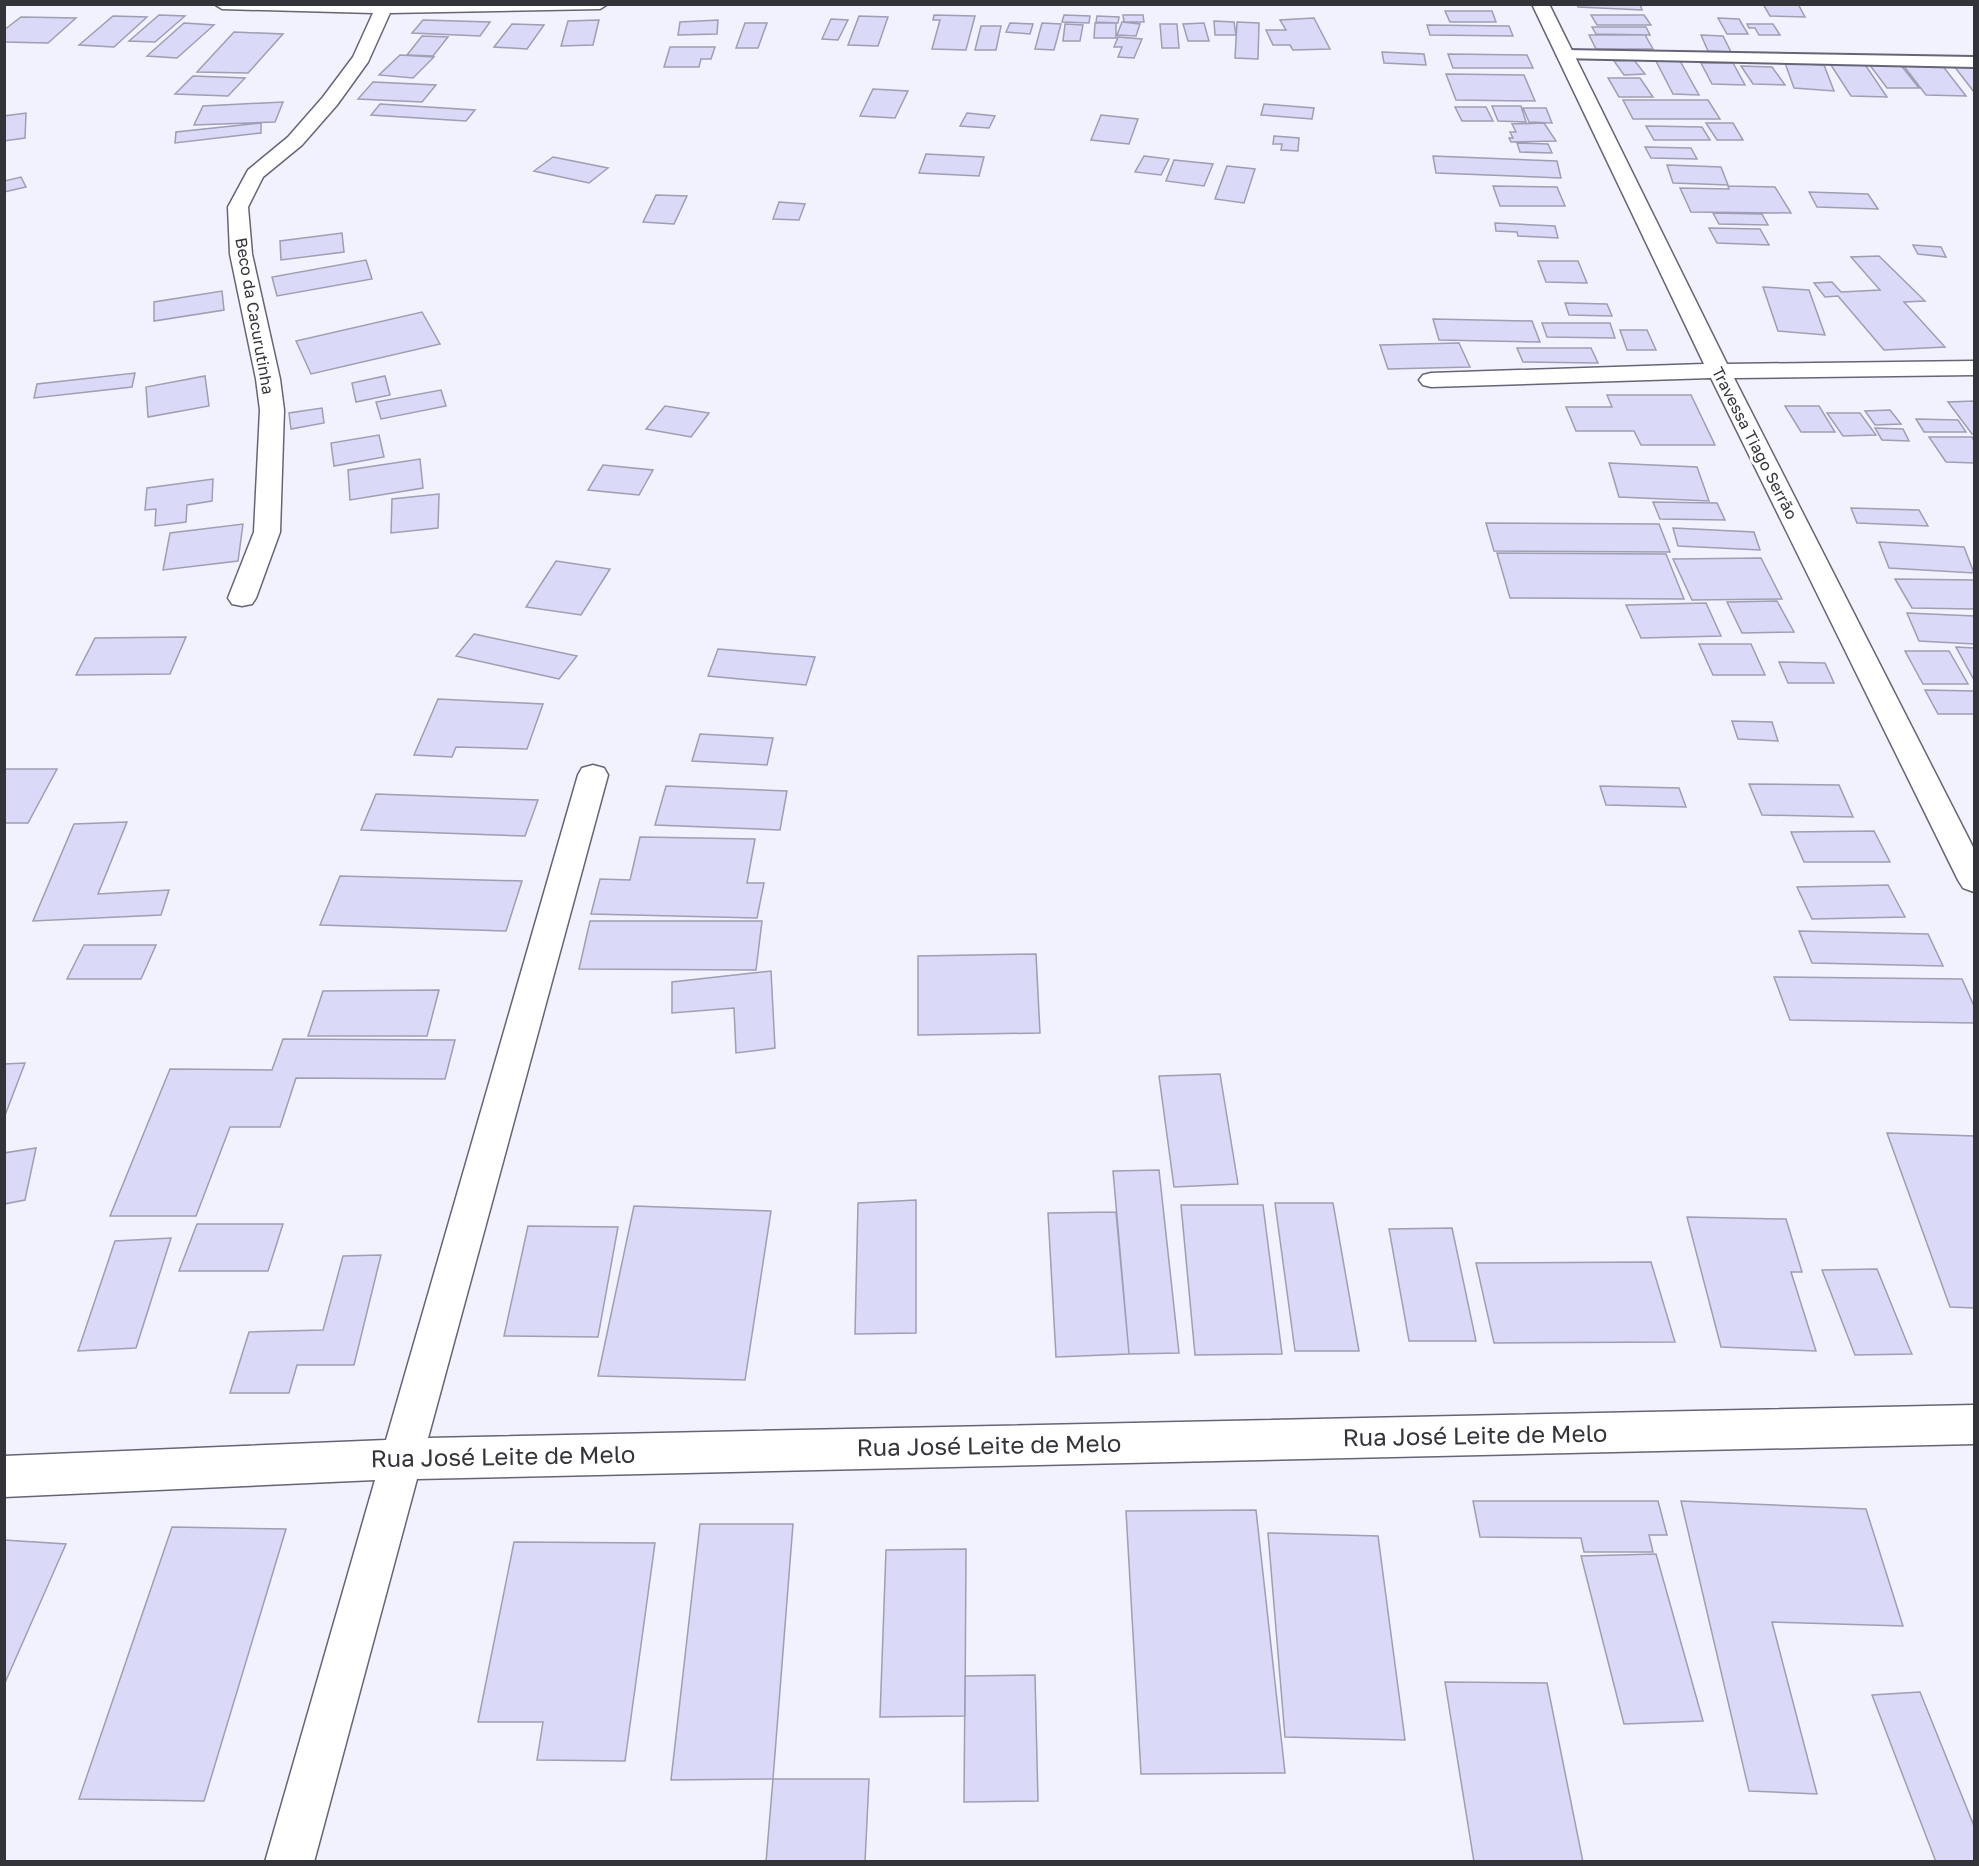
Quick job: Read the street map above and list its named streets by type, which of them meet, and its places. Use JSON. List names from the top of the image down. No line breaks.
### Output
{"streets":{"street":["Beco da Cacurutinha","Travessa Tiago Serrão","Rua José Leite de Melo"]}}
